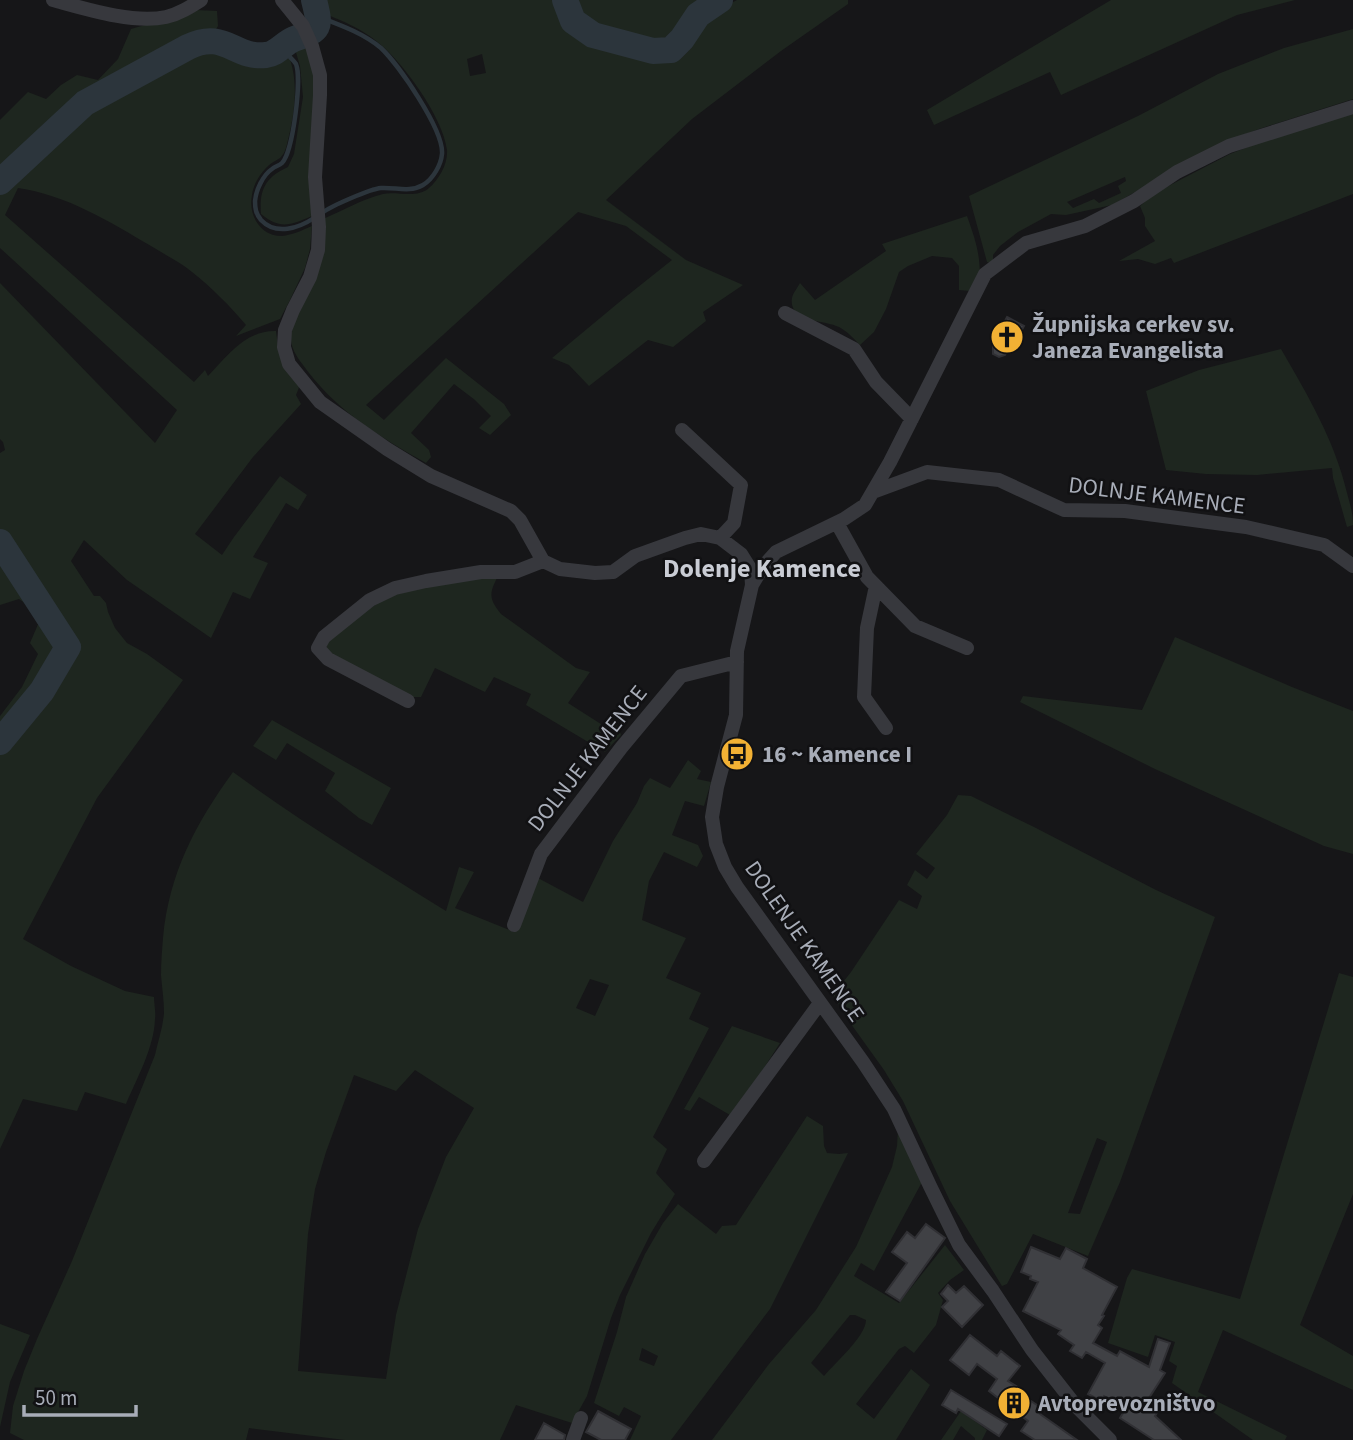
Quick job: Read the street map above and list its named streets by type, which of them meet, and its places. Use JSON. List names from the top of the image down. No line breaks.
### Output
{"streets":{"street":["DOLNJE KAMENCE","DOLENJE KAMENCE"]},"crossings":[["DOLNJE KAMENCE","DOLENJE KAMENCE"]],"districts":["Dolenje Kamence"],"places":{"church":["Župnijska cerkev sv. Janeza Evangelista"],"bus stop":["16 ~ Kamence I"],"building":["Avtoprevozništvo"]},"scale_bar":"50 m"}
